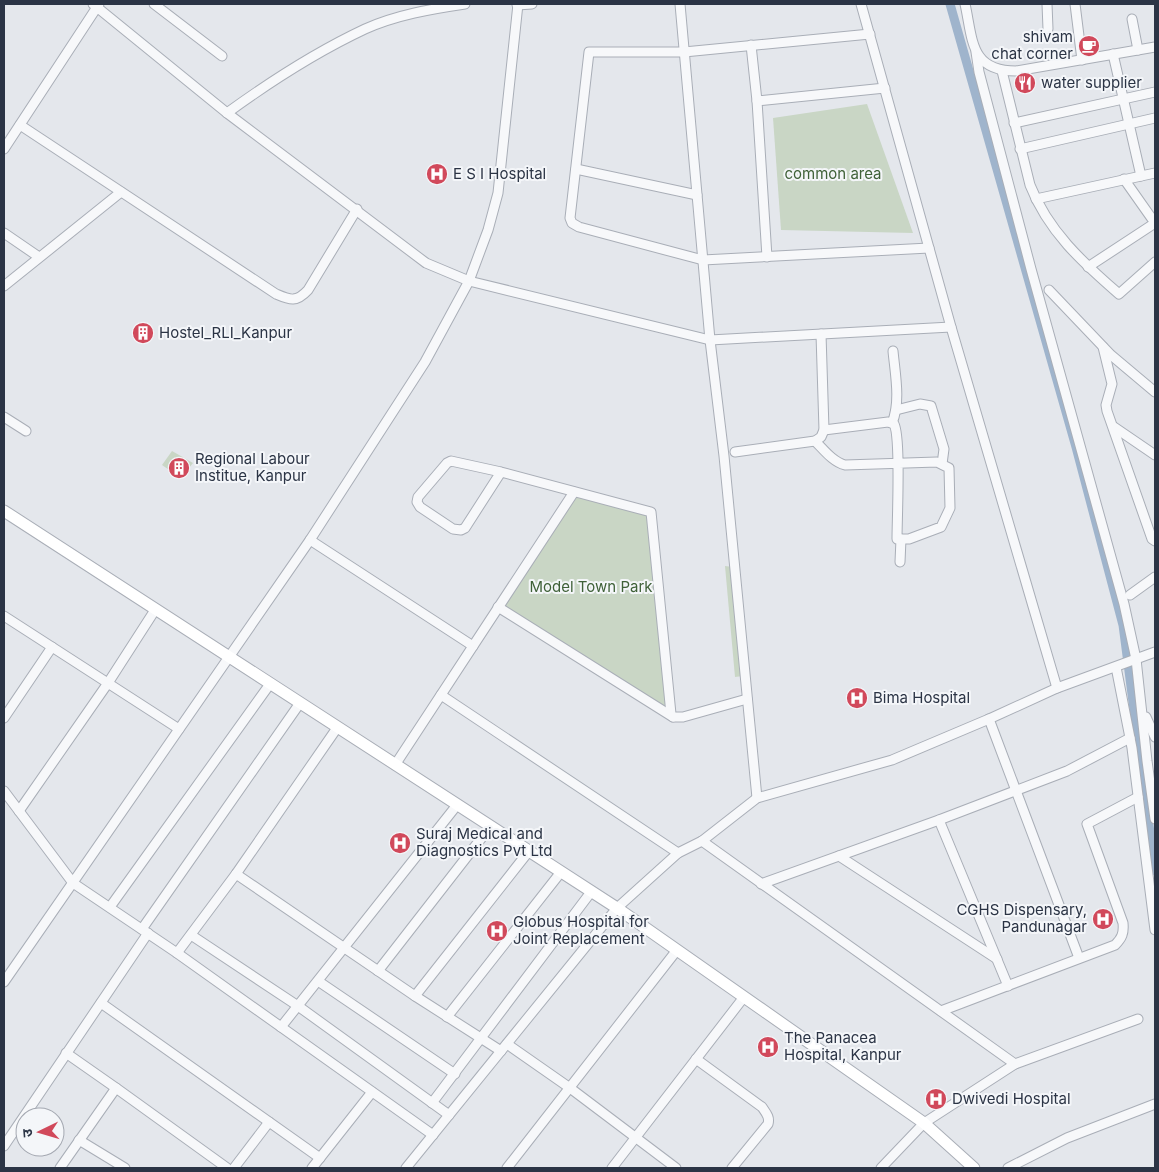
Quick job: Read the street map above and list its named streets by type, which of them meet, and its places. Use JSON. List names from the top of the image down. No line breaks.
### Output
{"parks":["common area","Model Town Park"],"places":{"cafe":["shivam chat corner"],"restaurant":["water supplier"],"hospital":["E S I Hospital","Bima Hospital","Suraj Medical and Diagnostics Pvt Ltd","CGHS Dispensary, Pandunagar","Globus Hospital for Joint Replacement","The Panacea Hospital, Kanpur","Dwivedi Hospital"],"building":["Hostel_RLI_Kanpur","Regional Labour Institue, Kanpur"]},"north":"left"}
